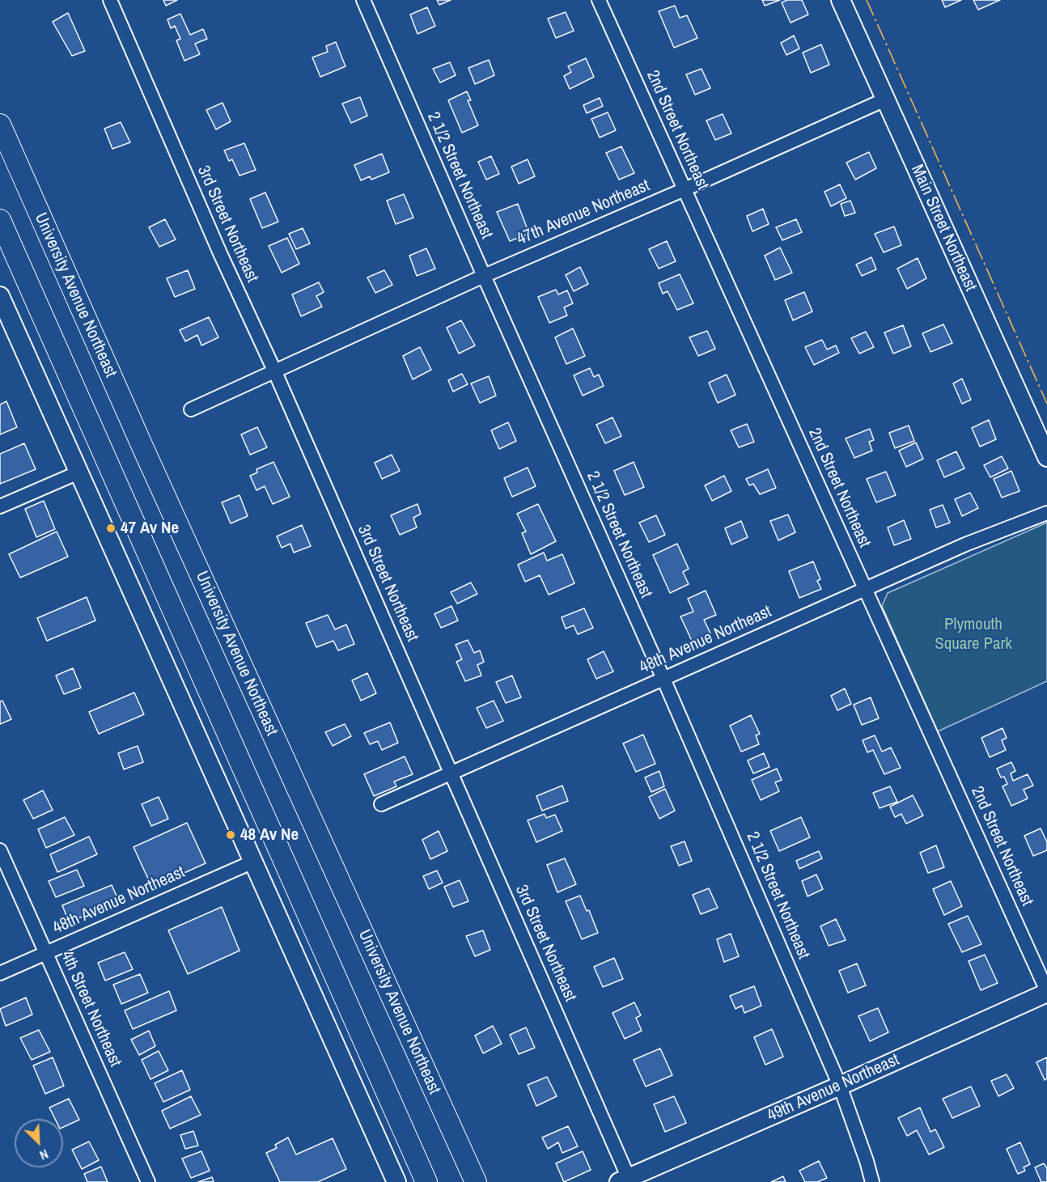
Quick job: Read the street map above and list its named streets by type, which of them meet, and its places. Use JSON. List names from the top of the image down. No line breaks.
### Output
{"streets":{"main road":["University Avenue Northeast"],"street":["2nd Street Northeast","2 1/2 Street Northeast","47th Avenue Northeast","3rd Street Northeast","Main Street Northeast","48th Avenue Northeast","4th Street Northeast","49th Avenue Northeast"]},"crossings":[["2nd Street Northeast","47th Avenue Northeast"],["2nd Street Northeast","48th Avenue Northeast"],["2nd Street Northeast","49th Avenue Northeast"],["2 1/2 Street Northeast","47th Avenue Northeast"],["2 1/2 Street Northeast","48th Avenue Northeast"],["2 1/2 Street Northeast","49th Avenue Northeast"],["47th Avenue Northeast","3rd Street Northeast"],["47th Avenue Northeast","Main Street Northeast"],["3rd Street Northeast","48th Avenue Northeast"],["3rd Street Northeast","49th Avenue Northeast"],["48th Avenue Northeast","4th Street Northeast"]],"parks":["Plymouth Square Park"],"places":["47 Av Ne","48 Av Ne"],"north":"bottom right"}
